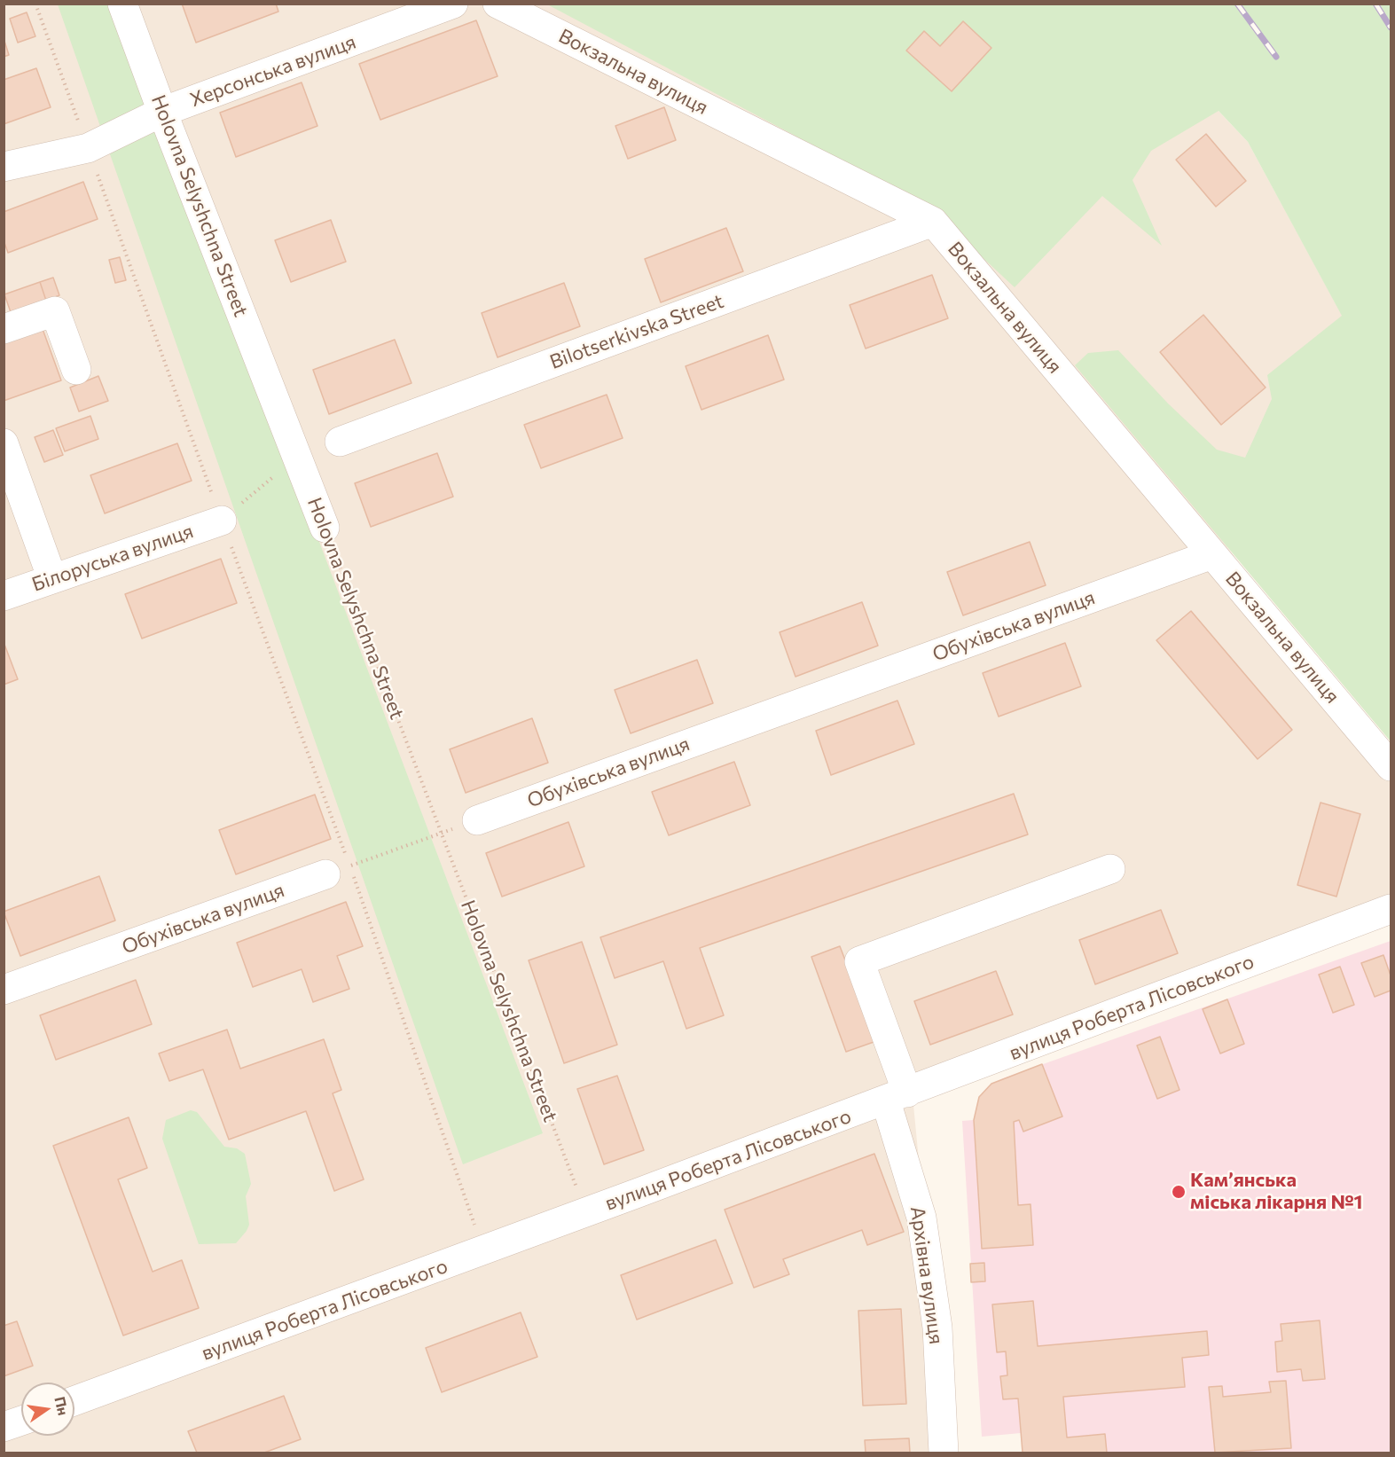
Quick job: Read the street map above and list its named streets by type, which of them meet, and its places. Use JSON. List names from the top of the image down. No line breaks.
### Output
{"streets":{"street":["Херсонська вулиця","Вокзальна вулиця","Holovna Selyshchna Street","Bilotserkivska Street","Білоруська вулиця","Обухівська вулиця","вулиця Роберта Лісовського","Архівна вулиця"]},"crossings":[["Херсонська вулиця","Holovna Selyshchna Street"],["Вокзальна вулиця","Bilotserkivska Street"],["Вокзальна вулиця","Обухівська вулиця"],["Holovna Selyshchna Street","вулиця Роберта Лісовського"],["вулиця Роберта Лісовського","Архівна вулиця"]],"places":["Кам’янська міська лікарня №1"],"north":"right"}
